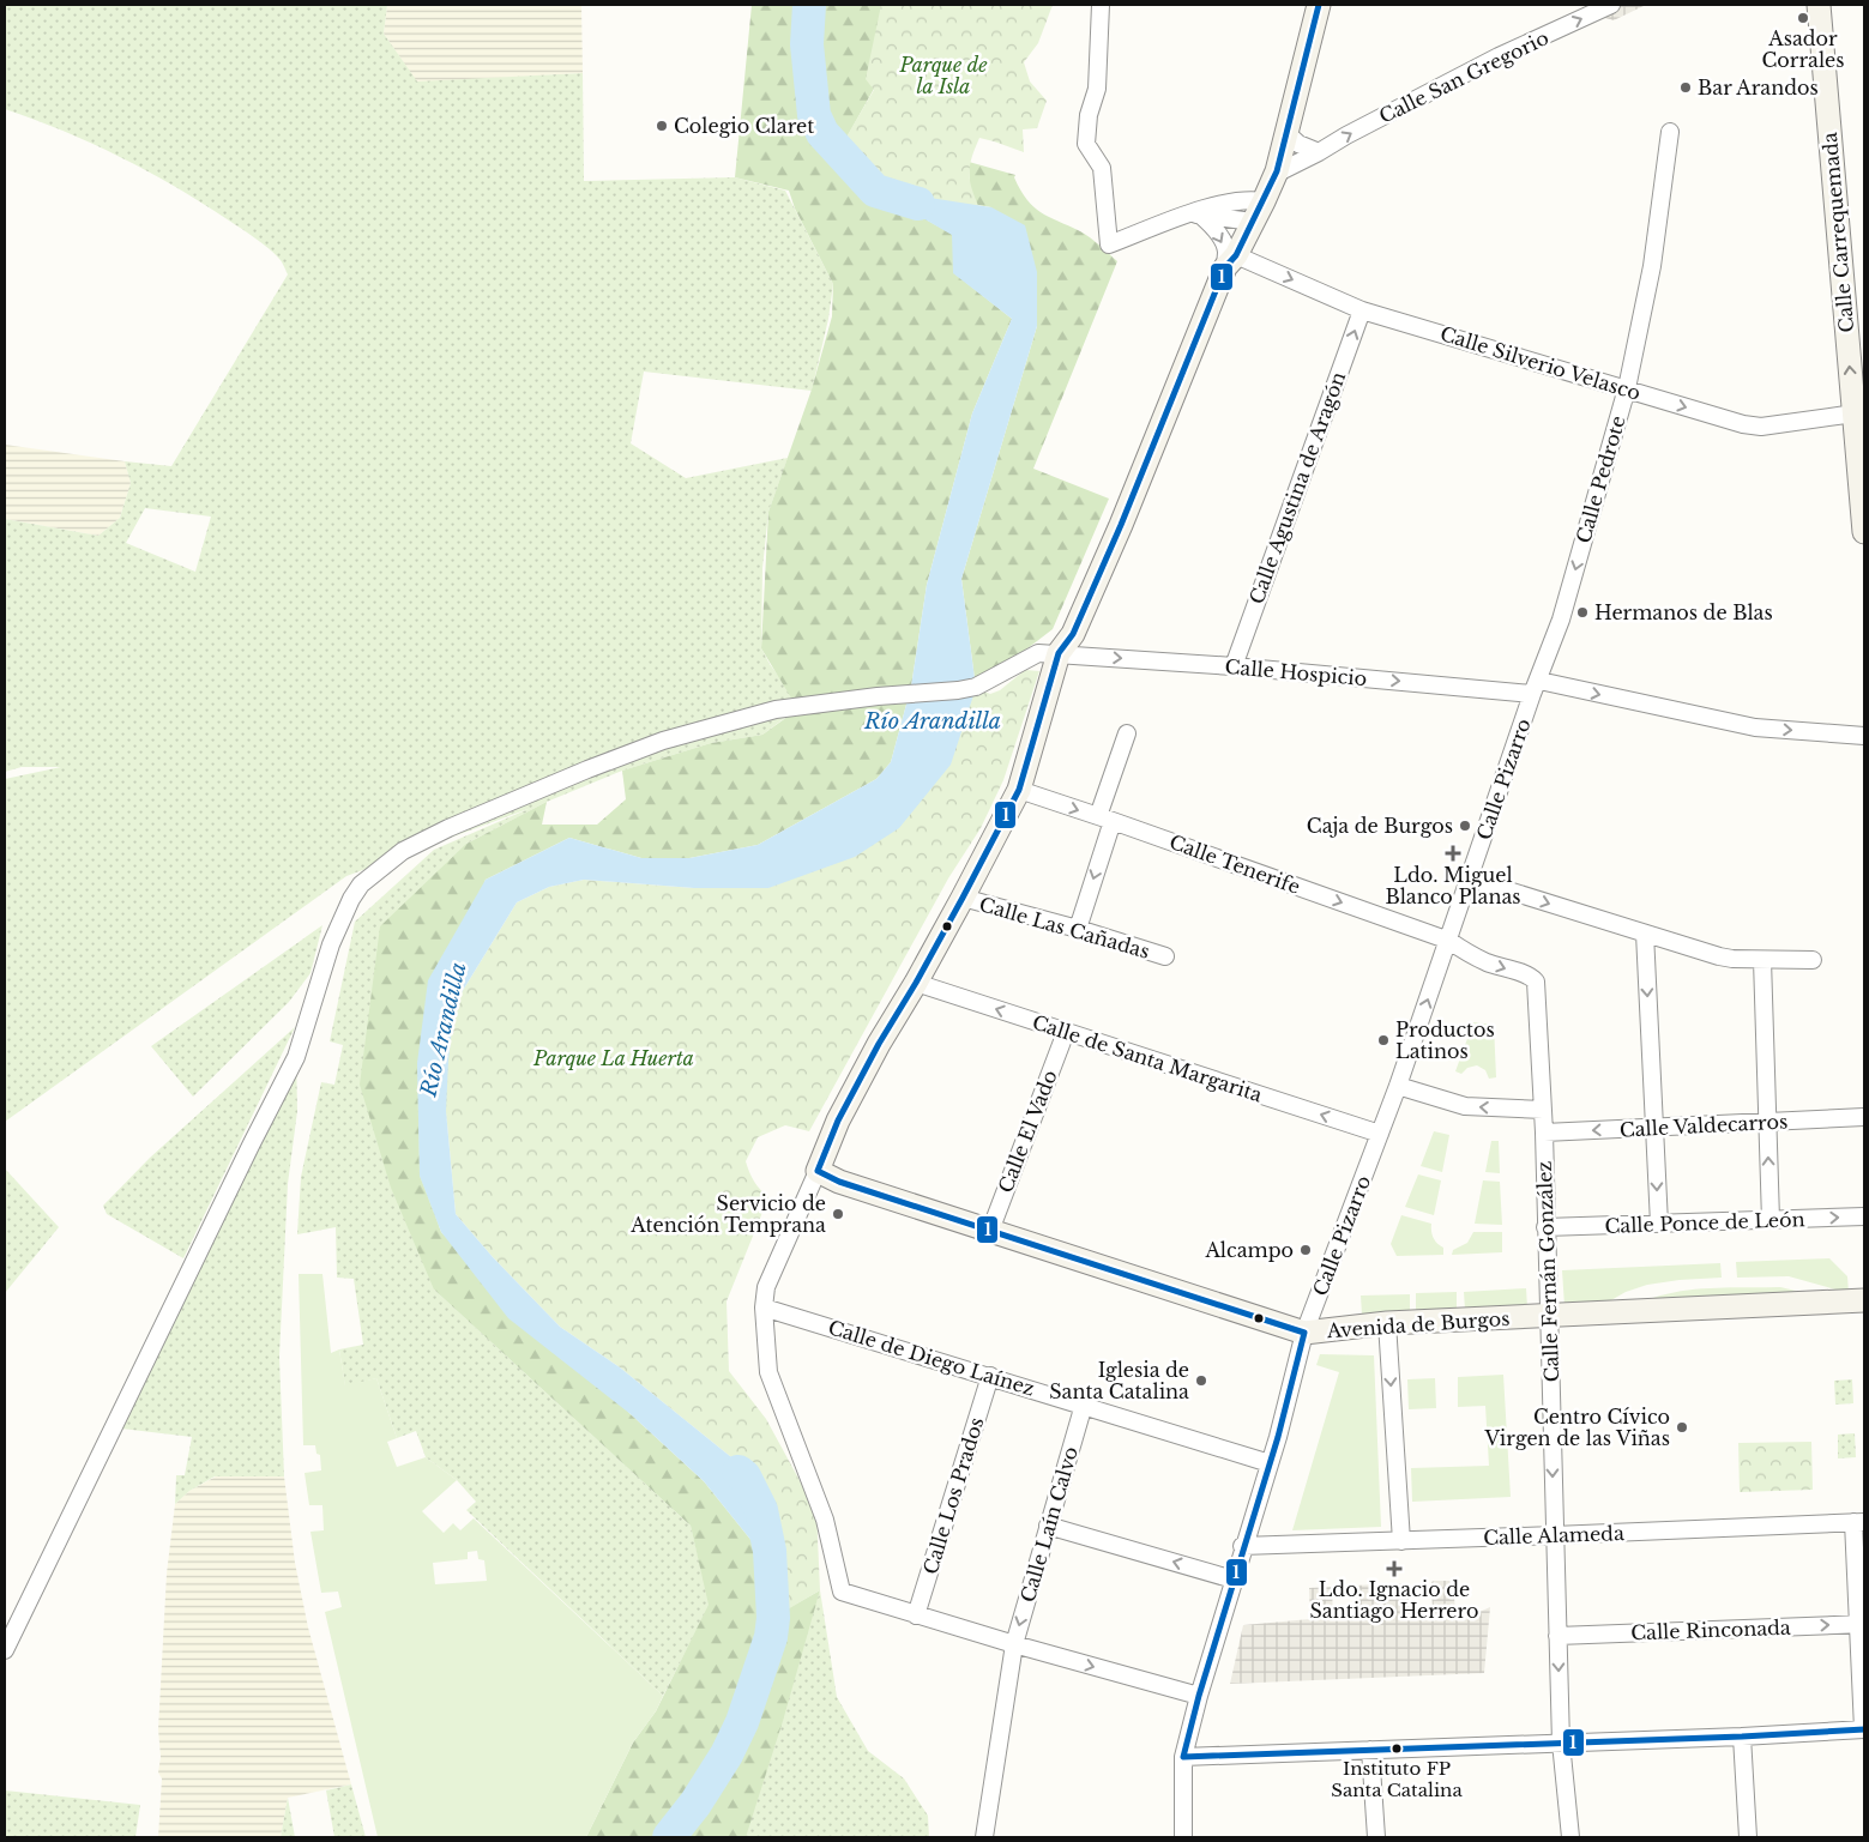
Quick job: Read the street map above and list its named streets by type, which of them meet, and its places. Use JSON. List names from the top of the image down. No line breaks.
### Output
{"streets":{"street":["Calle San Gregorio","Calle Carrequemada","Calle Silverio Velasco","Calle Pedrote","Calle Agustina de Aragón","Calle Hospicio","Calle Pizarro","Calle Tenerife","Calle Las Cañadas","Calle de Santa Margarita","Calle Valdecarros","Calle El Vado","Calle Ponce de León","Calle Fernán González","Avenida de Burgos","Calle de Diego Laínez","Calle Los Prados","Calle Laín Calvo","Calle Alameda","Calle Rinconada"]},"crossings":[["Calle Carrequemada","Calle Silverio Velasco"],["Calle Silverio Velasco","Calle Pedrote"],["Calle Silverio Velasco","Calle Agustina de Aragón"],["Calle Pedrote","Calle Hospicio"],["Calle Pedrote","Calle Pizarro"],["Calle Agustina de Aragón","Calle Hospicio"],["Calle Hospicio","Calle Pizarro"],["Calle Pizarro","Calle Tenerife"],["Calle Pizarro","Calle de Santa Margarita"],["Calle Pizarro","Calle Fernán González"],["Calle Pizarro","Avenida de Burgos"],["Calle Pizarro","Calle de Diego Laínez"],["Calle Pizarro","Calle Alameda"],["Calle Tenerife","Calle Fernán González"],["Calle de Santa Margarita","Calle El Vado"],["Calle Valdecarros","Calle Fernán González"],["Calle El Vado","Avenida de Burgos"],["Calle Ponce de León","Calle Fernán González"],["Calle Fernán González","Avenida de Burgos"],["Calle Fernán González","Calle Alameda"],["Calle Fernán González","Calle Rinconada"],["Calle de Diego Laínez","Calle Los Prados"],["Calle de Diego Laínez","Calle Laín Calvo"]],"one_way":["Calle San Gregorio","Calle Carrequemada","Calle Silverio Velasco","Calle Pedrote","Calle Tenerife","Calle de Santa Margarita"],"water":["Río Arandilla"],"parks":["Parque de la Isla","Parque La Huerta"],"places":{"other":["Asador Corrales","Bar Arandos","Colegio Claret","Hermanos de Blas","Caja de Burgos","Productos Latinos","Servicio de Atención Temprana","Alcampo","Iglesia de Santa Catalina","Centro Cívico Virgen de las Viñas","Instituto FP Santa Catalina"],"health":["Ldo. Miguel Blanco Planas","Ldo. Ignacio de Santiago Herrero"]},"lines":["transit line 1"]}
